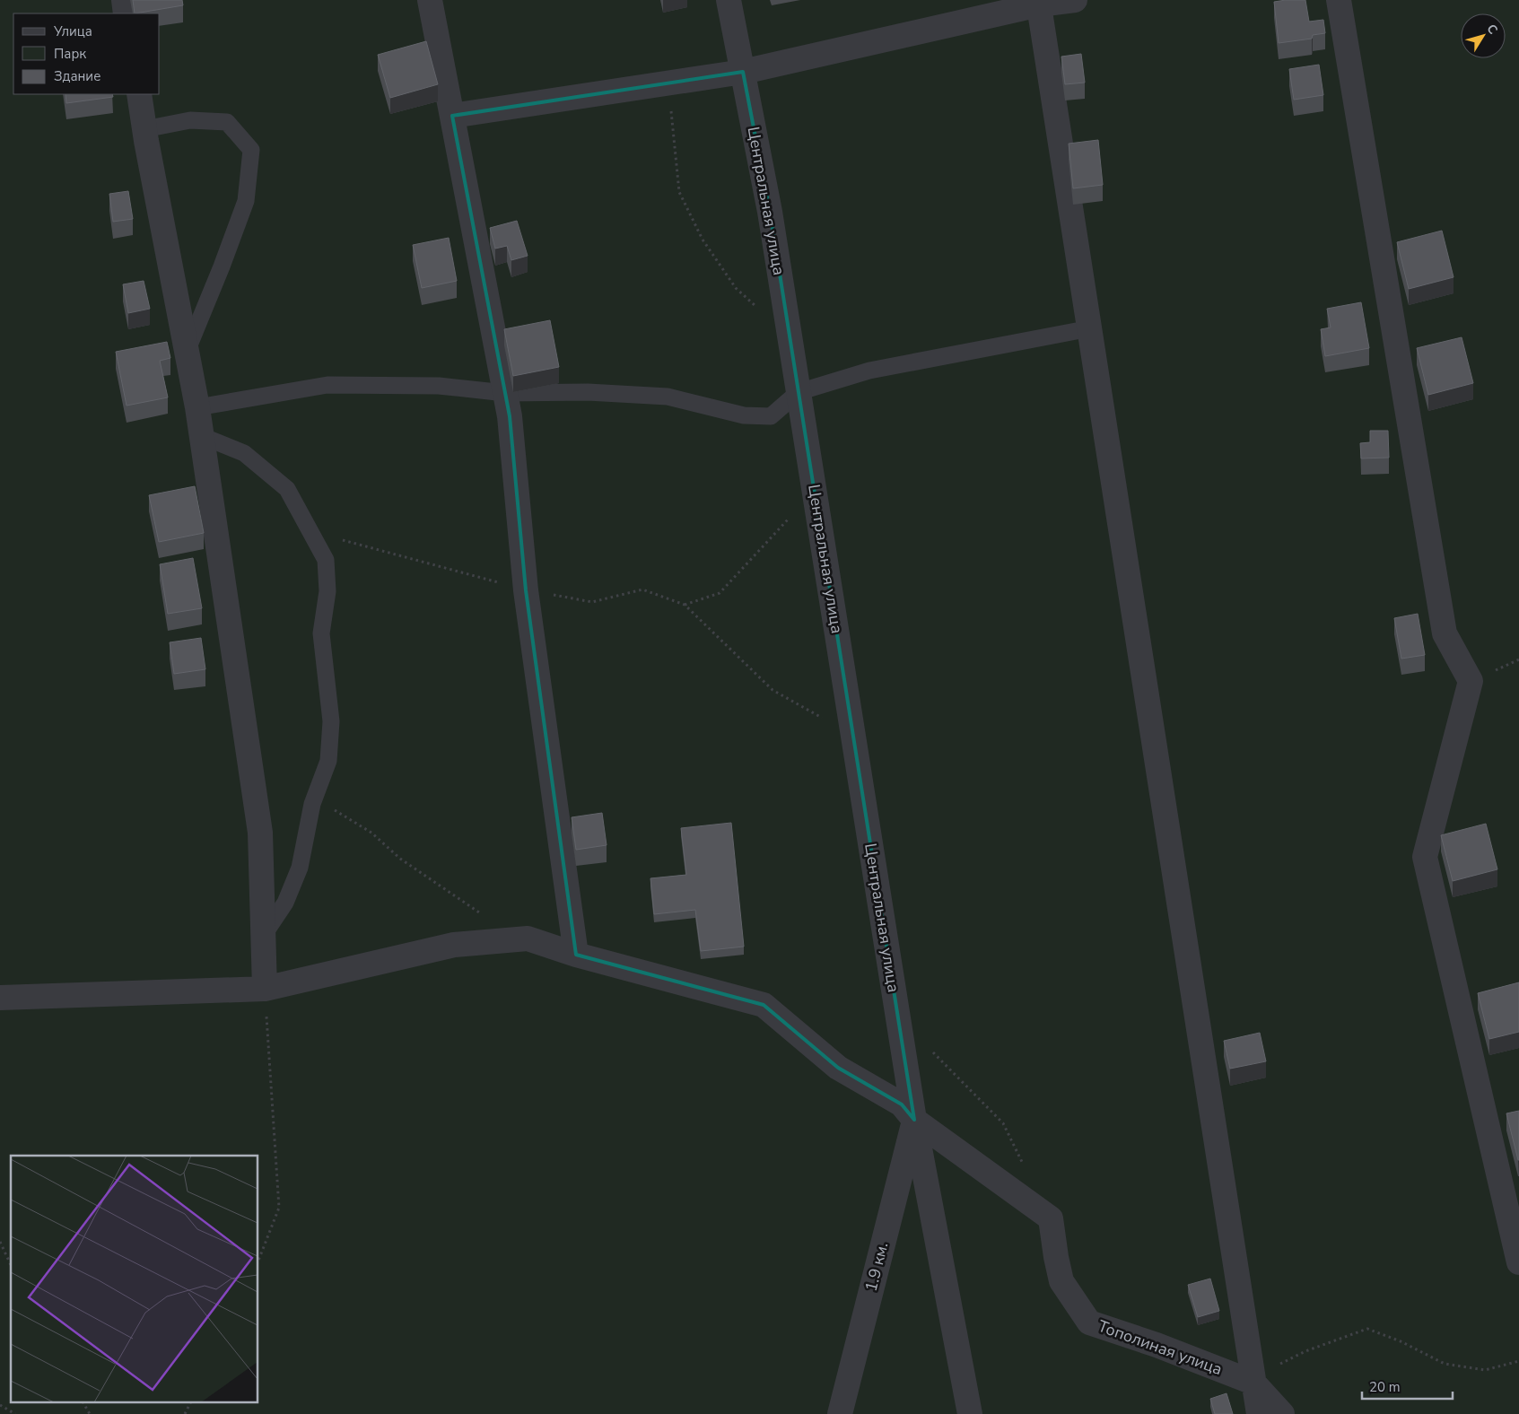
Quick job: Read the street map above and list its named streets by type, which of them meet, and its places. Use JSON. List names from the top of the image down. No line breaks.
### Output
{"streets":{"street":["Центральная улица","1.9 км.","Тополиная улица"]},"crossings":[["Центральная улица","1.9 км."],["Центральная улица","Тополиная улица"],["1.9 км.","Тополиная улица"]],"legend":["Улица","Парк","Здание"],"scale_bar":"20 m","north":"top right"}
